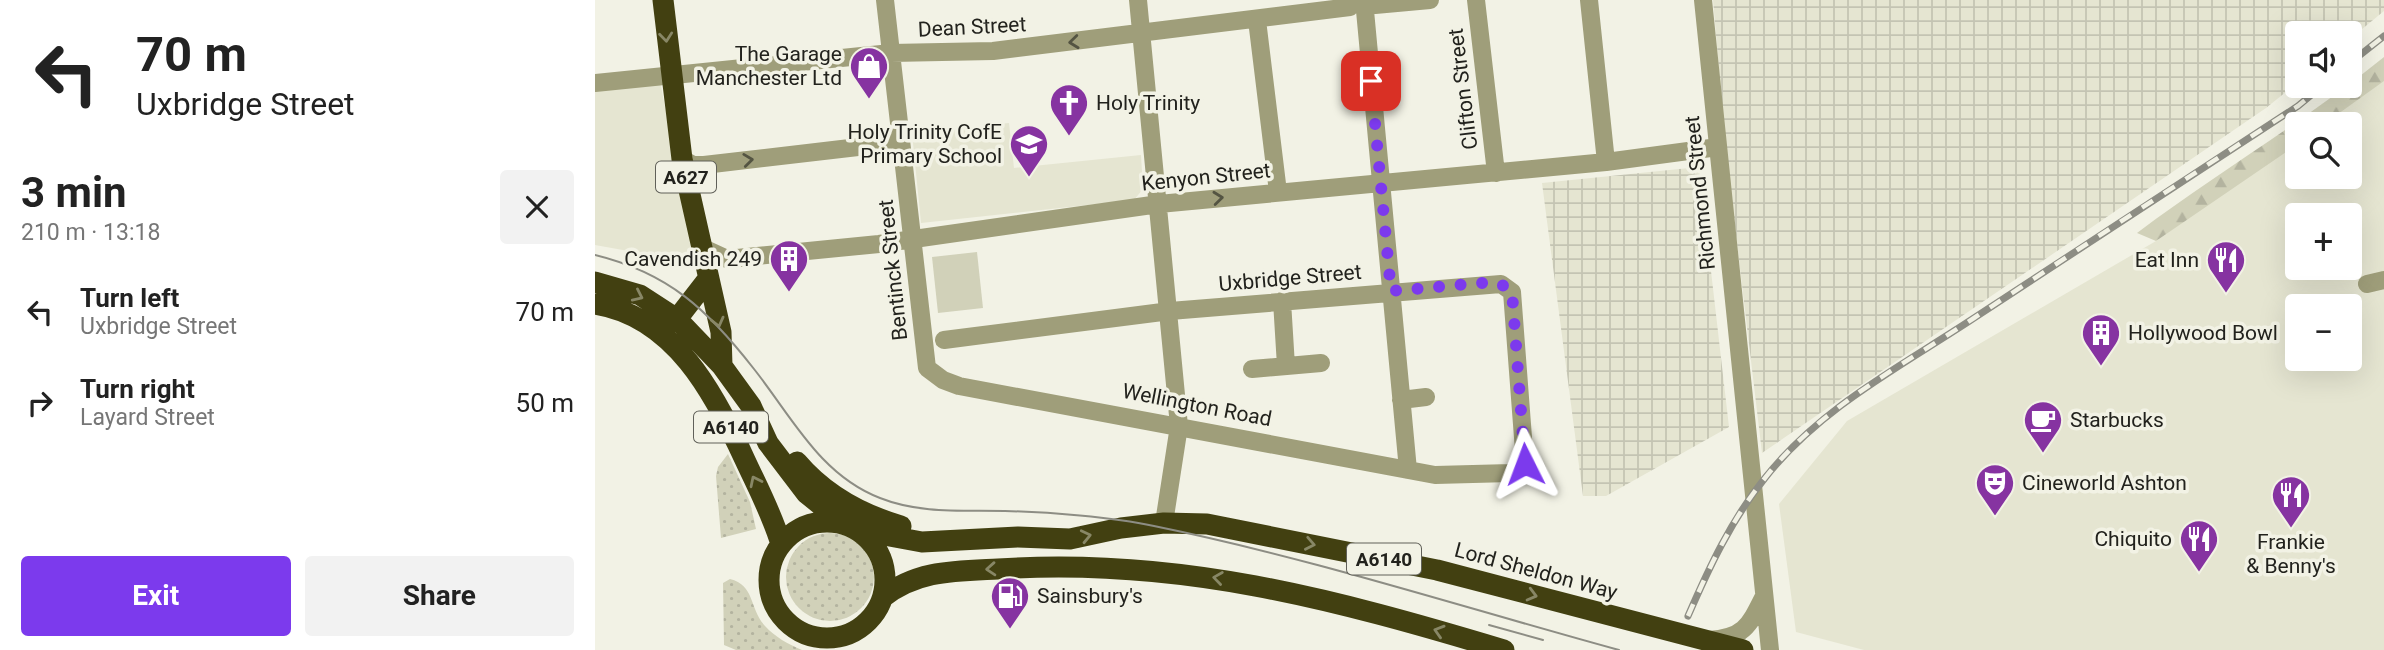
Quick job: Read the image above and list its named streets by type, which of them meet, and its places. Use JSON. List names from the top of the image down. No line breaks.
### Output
{"streets":{"highway":["A627","A6140","Lord Sheldon Way"],"street":["Dean Street","Clifton Street","Kenyon Street","Richmond Street","Bentinck Street","Uxbridge Street","Wellington Road"]},"crossings":[["Dean Street","A627"],["Dean Street","Bentinck Street"],["Clifton Street","Kenyon Street"],["A627","Kenyon Street"],["Kenyon Street","Richmond Street"],["Kenyon Street","Bentinck Street"],["Bentinck Street","Wellington Road"],["Uxbridge Street","Wellington Road"],["A6140","Lord Sheldon Way"]],"places":{"shop":["The Garage Manchester Ltd"],"church":["Holy Trinity"],"school or university":["Holy Trinity CofE Primary School"],"building":["Cavendish 249","Hollywood Bowl"],"restaurant":["Eat Inn","Frankie & Benny's","Chiquito"],"cafe":["Starbucks"],"theatre":["Cineworld Ashton"],"fuel station":["Sainsbury's"]},"page":{"turn":["70 m","Uxbridge Street"],"map_buttons":["+","−"],"heading":["3 min","210 m · 13:18"],"list":[{"name":"Turn left","note":"Uxbridge Street","value":"70 m"},{"name":"Turn right","note":"Layard Street","value":"50 m"}],"buttons":["Exit","Share"]}}
